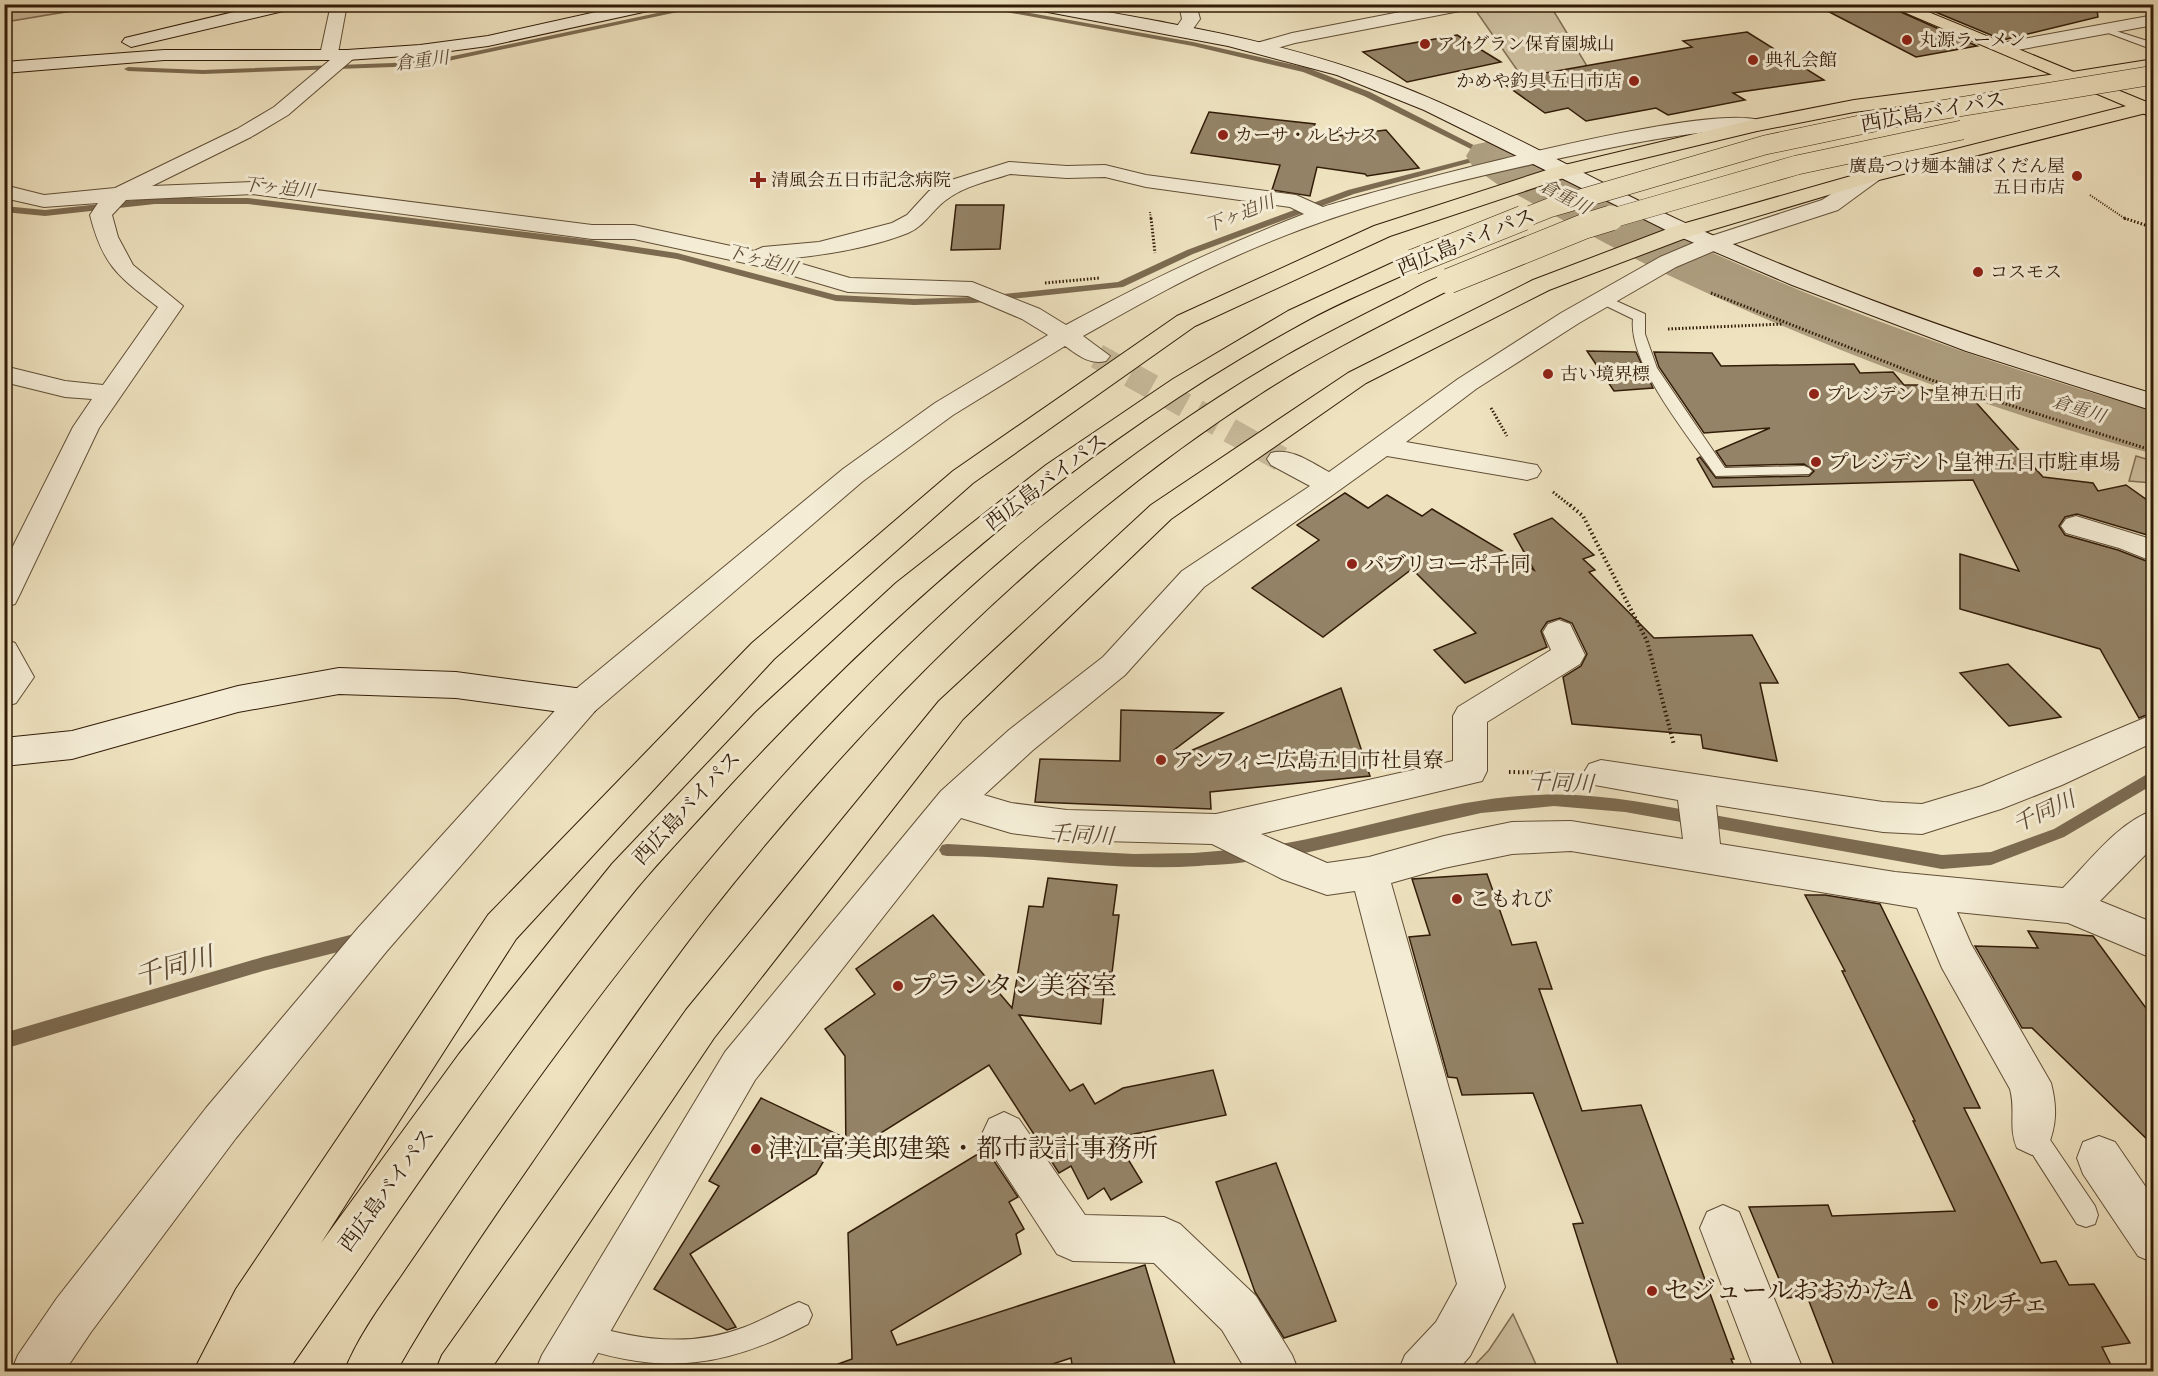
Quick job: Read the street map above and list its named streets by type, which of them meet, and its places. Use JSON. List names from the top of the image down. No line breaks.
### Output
{"streets":{"main road":["西広島バイパス"]},"water":["倉重川","下ヶ迫川","千同川"],"places":{"other":["丸源ラーメン","アイグラン保育園城山","典礼会館","かめや釣具 五日市店","カーサ・ルピナス","廣島つけ麺本舗ばくだん屋 五日市店","コスモス","古い境界標","プレジデント皇神五日市","プレジデント皇神五日市駐車場","パブリコーポ千同","アンフィニ広島五日市社員寮","こもれび","プランタン美容室","津江富美郎建築・都市設計事務所","セジュールおおかたA","ドルチェ"],"health":["清風会五日市記念病院"]}}
